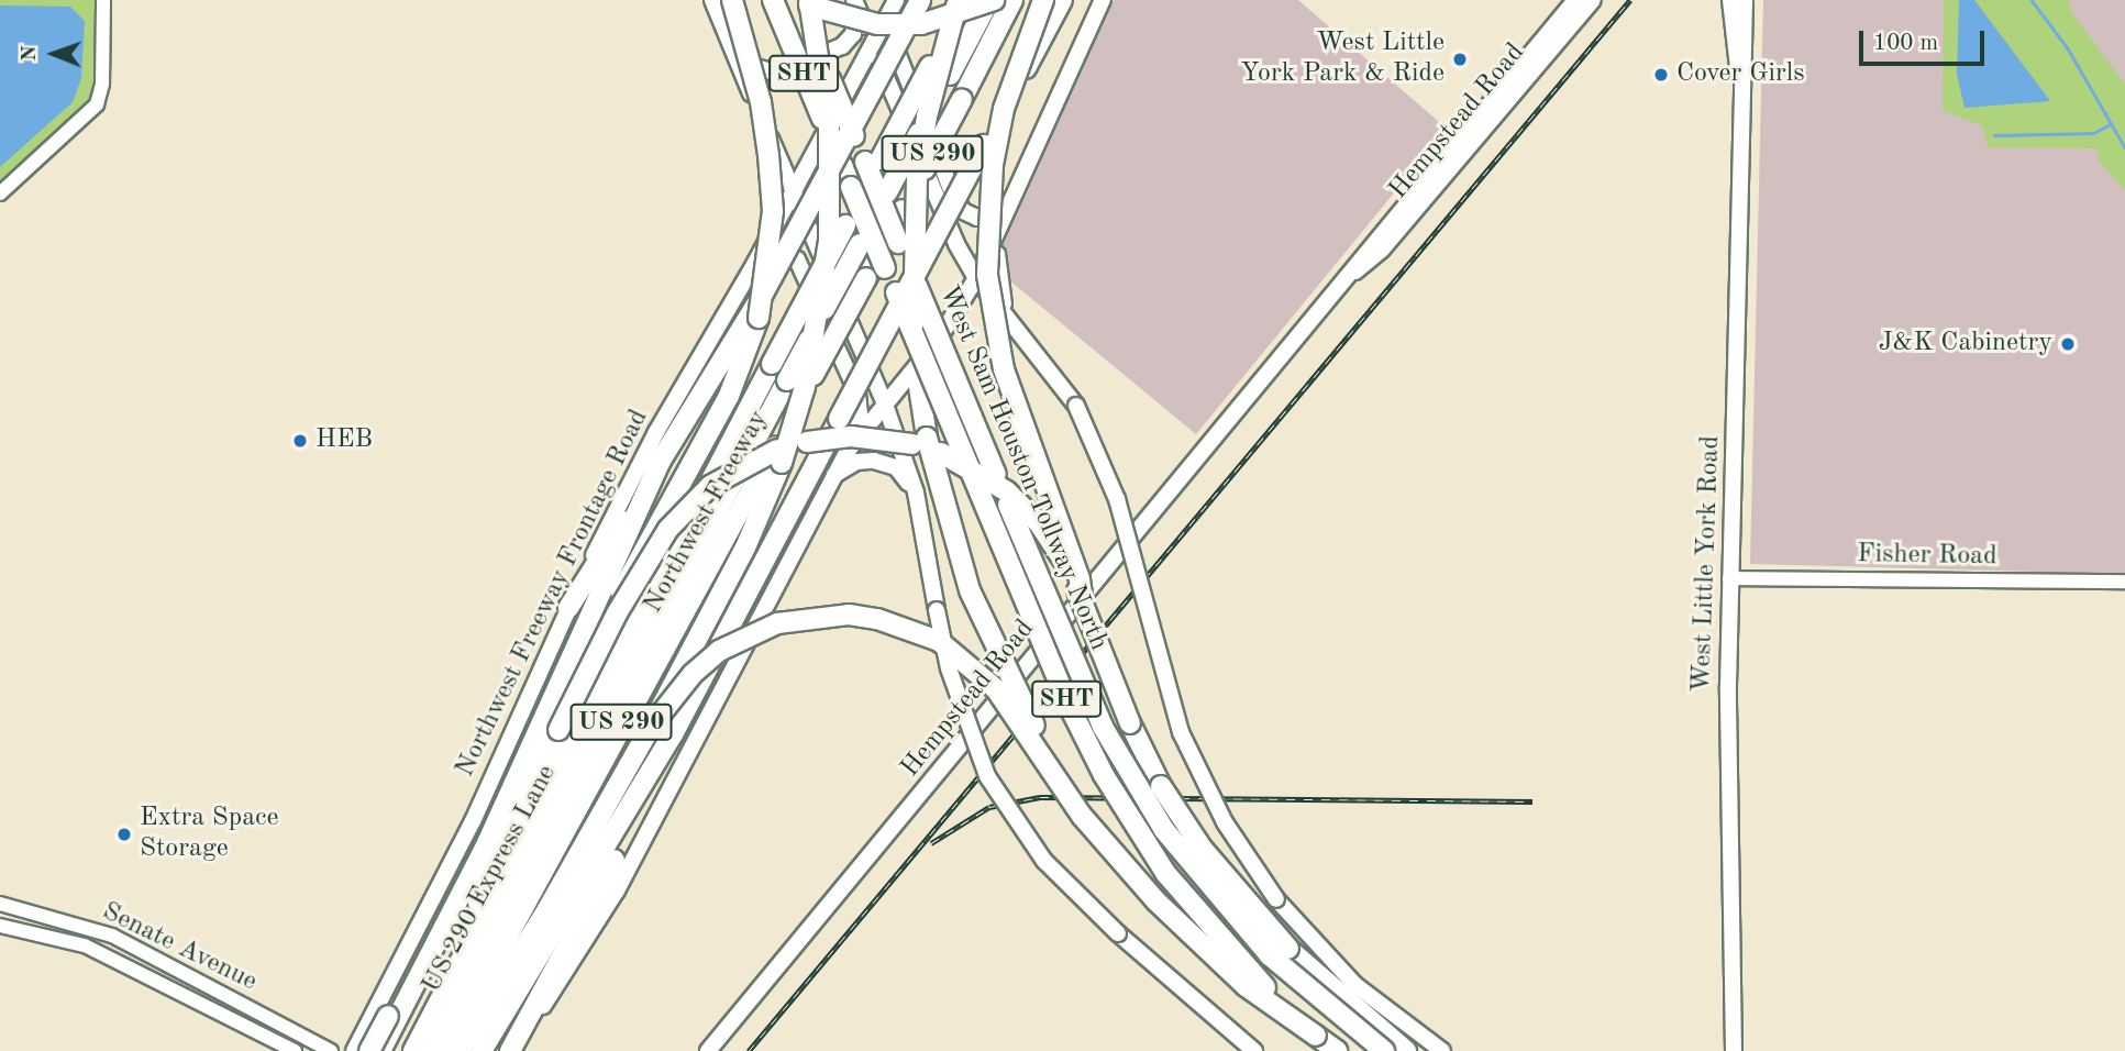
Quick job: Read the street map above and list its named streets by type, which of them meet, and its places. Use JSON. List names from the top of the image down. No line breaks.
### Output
{"streets":{"highway":["SHT","US 290","West Sam Houston Tollway North","Northwest Freeway","US 290 Express Lane"],"main road":["Hempstead Road","West Little York Road","Northwest Freeway Frontage Road"],"street":["Fisher Road","Senate Avenue"]},"crossings":[["Northwest Freeway","US 290 Express Lane"],["Fisher Road","West Little York Road"]],"places":["West Little York Park & Ride","Cover Girls","J&K Cabinetry","HEB","Extra Space Storage"],"scale_bar":"100 m","north":"left"}
